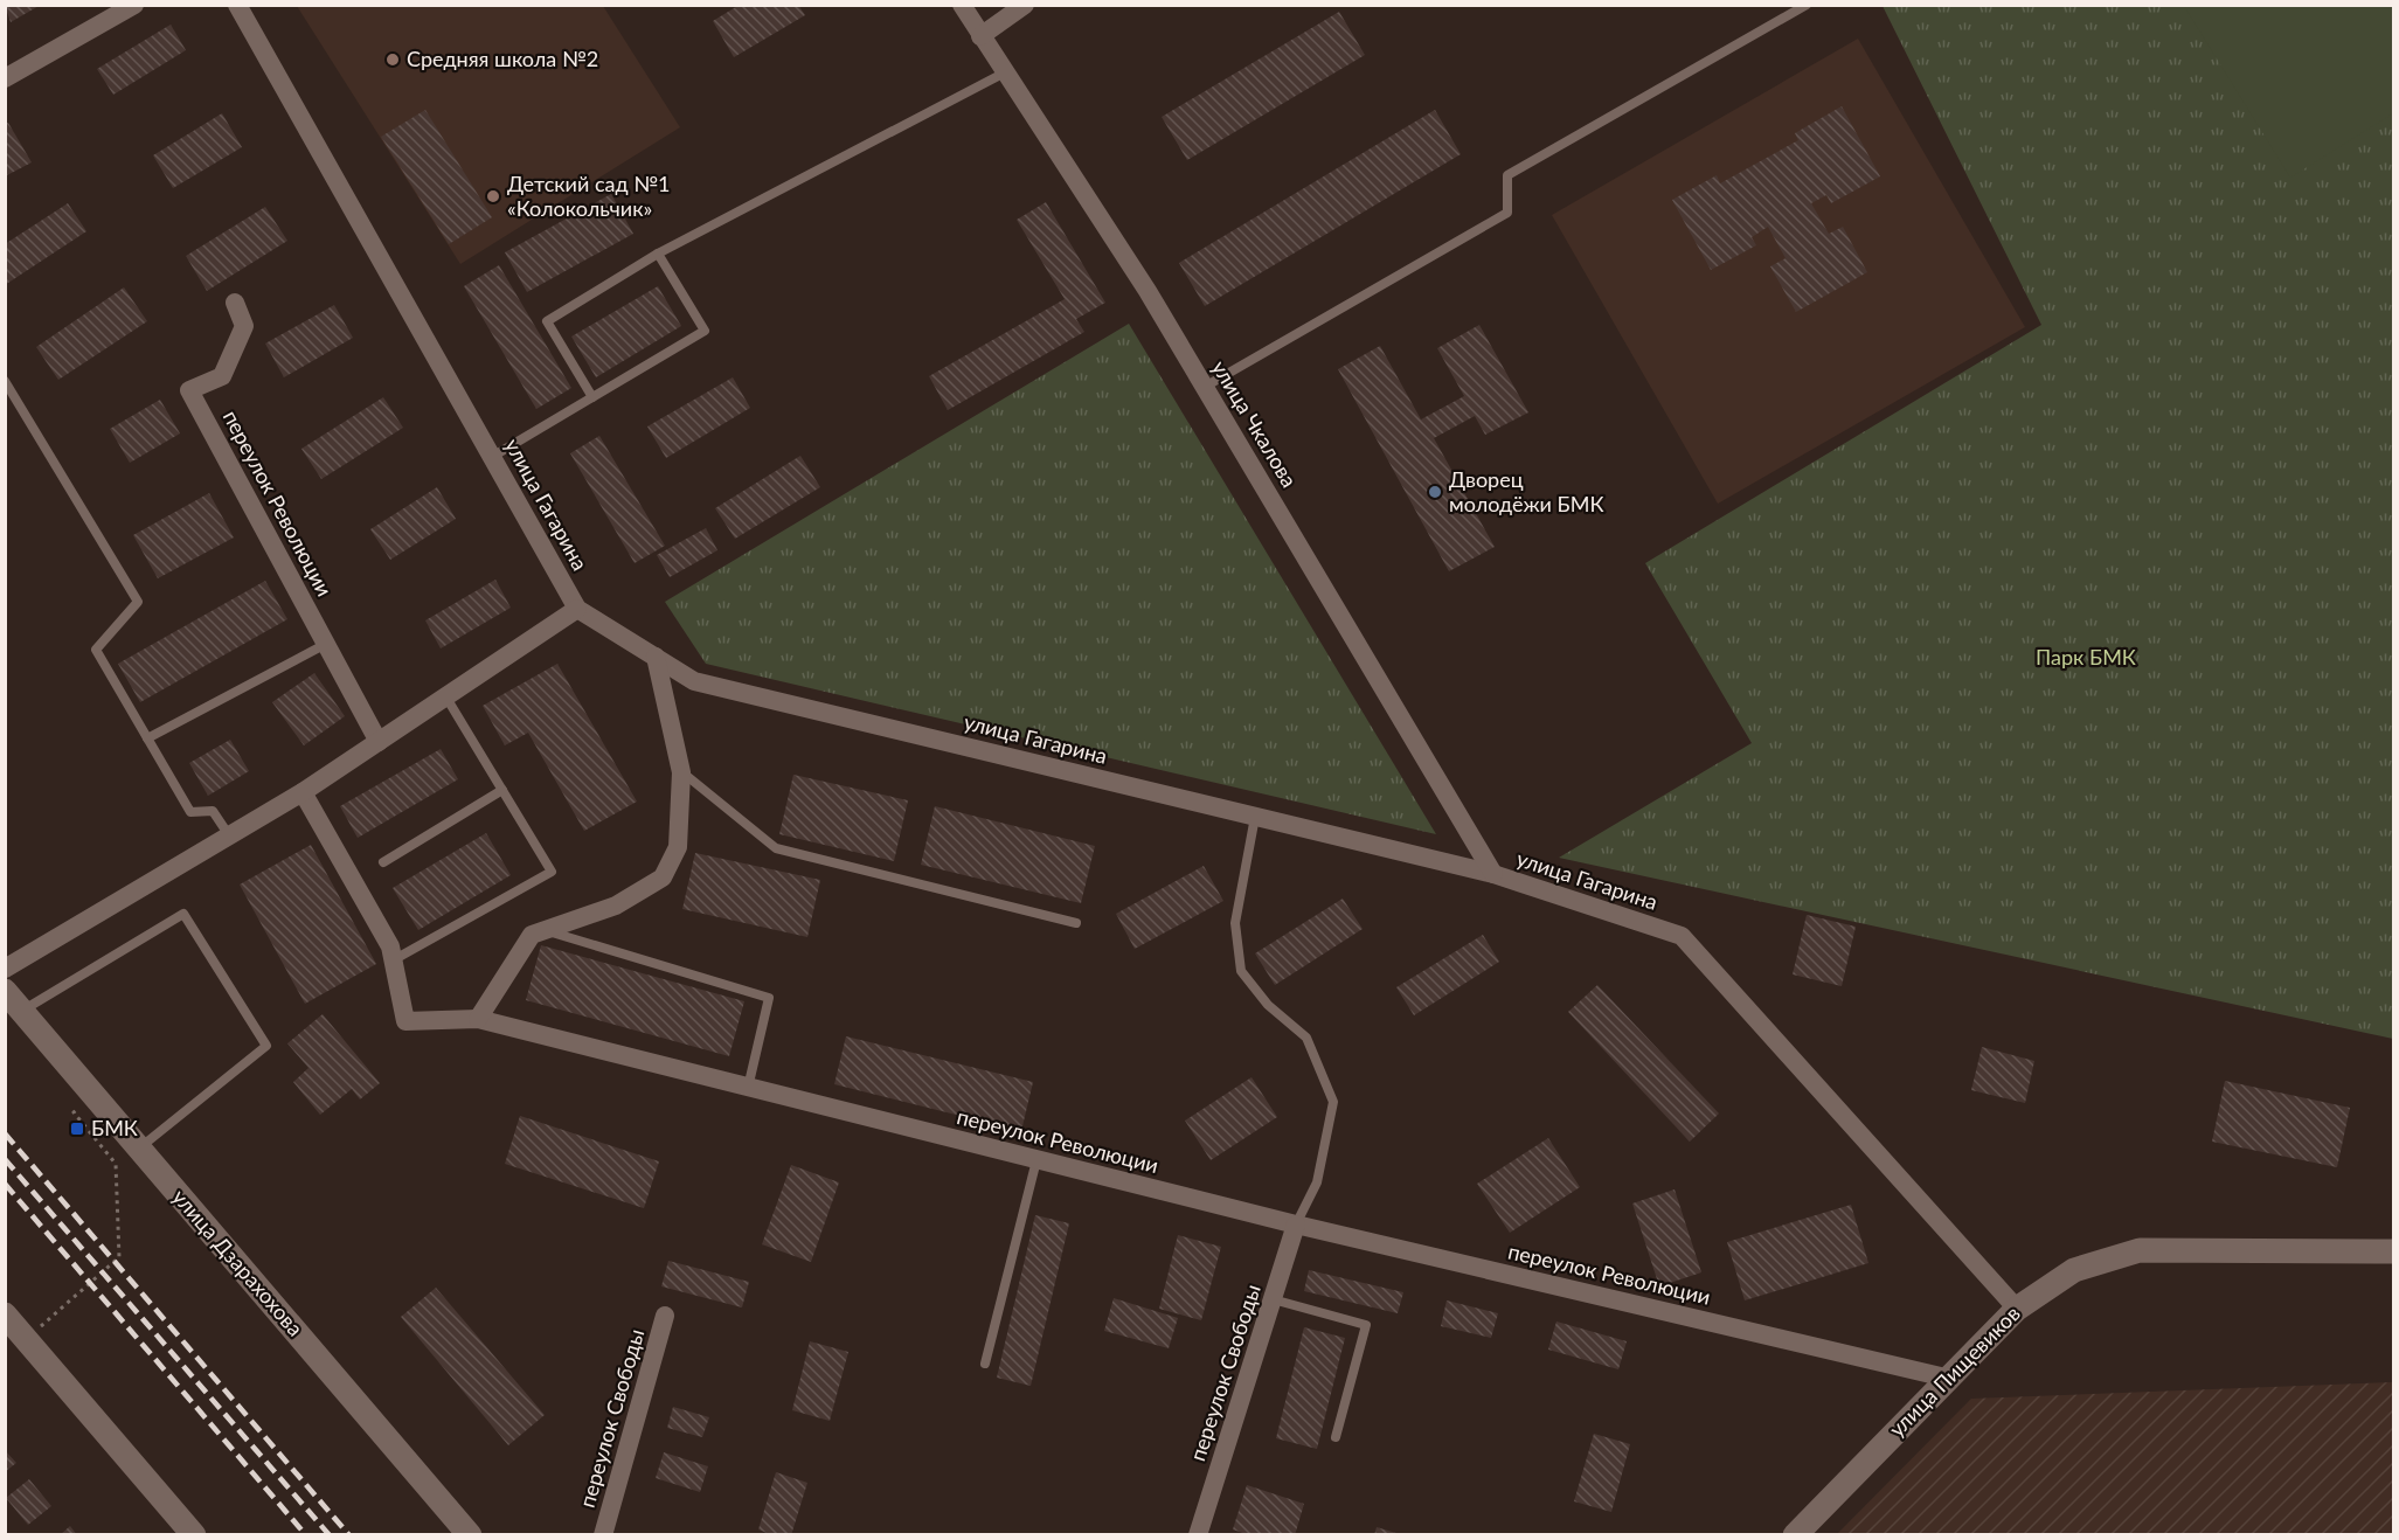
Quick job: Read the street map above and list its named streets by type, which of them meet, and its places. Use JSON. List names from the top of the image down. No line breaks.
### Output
{"streets":{"street":["улица Чкалова","переулок Революции","улица Гагарина","улица Дзарахохова","улица Пищевиков","переулок Свободы"]},"crossings":[["улица Чкалова","улица Гагарина"],["переулок Революции","улица Пищевиков"],["переулок Революции","переулок Свободы"],["улица Гагарина","улица Пищевиков"]],"parks":["Парк БМК"],"places":{"other":["Средняя школа №2","Детский сад №1 «Колокольчик»","Дворец молодёжи БМК"],"transit":["БМК"]}}
